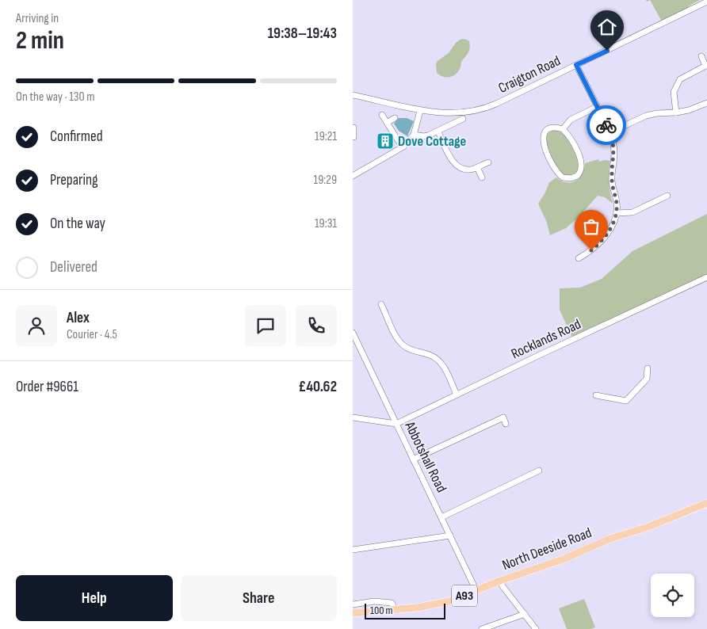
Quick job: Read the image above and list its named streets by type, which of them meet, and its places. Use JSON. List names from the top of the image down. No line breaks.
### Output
{"streets":{"main road":["North Deeside Road","A93"],"street":["Craigton Road","Rocklands Road","Abbotshall Road"]},"crossings":[["Rocklands Road","Abbotshall Road"],["Abbotshall Road","North Deeside Road"]],"places":{"building":["Dove Cottage"]},"scale_bar":"100 m","page":{"heading":["2 min","Arriving in","19:38–19:43"],"panel":["Alex","Courier · 4.5","Order #9661","£40.62"],"bar":"On the way · 130 m","list":[["Confirmed","19:21"],["Preparing","19:29"],["On the way","19:31"],"Delivered"],"buttons":["Help","Share"],"scale":"100 m"}}
